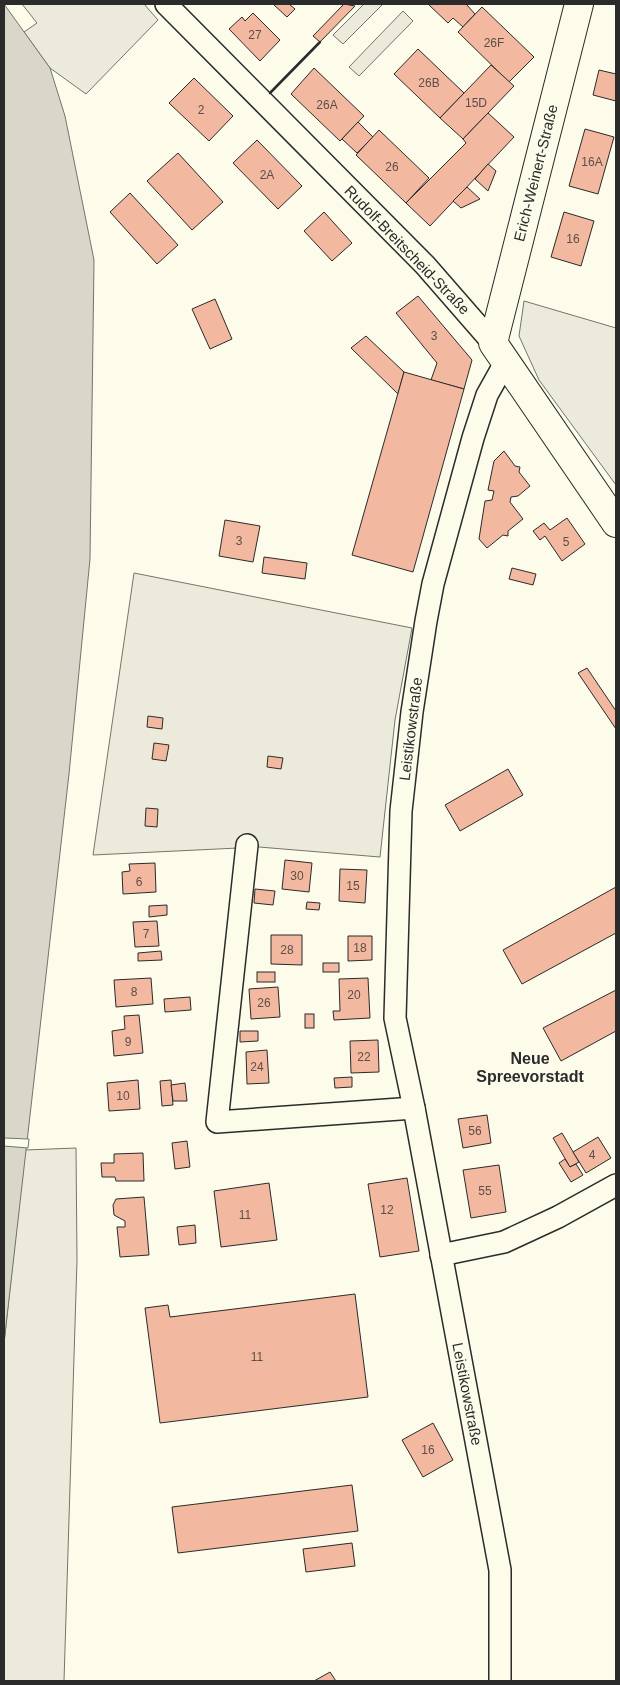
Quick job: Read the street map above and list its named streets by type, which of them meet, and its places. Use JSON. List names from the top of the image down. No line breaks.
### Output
{"streets":{"main road":["Erich-Weinert-Straße","Rudolf-Breitscheid-Straße"],"street":["Leistikowstraße"]},"crossings":[["Erich-Weinert-Straße","Rudolf-Breitscheid-Straße"],["Erich-Weinert-Straße","Leistikowstraße"],["Rudolf-Breitscheid-Straße","Leistikowstraße"]],"districts":["Neue Spreevorstadt"],"house_numbers":["27","26F","26B","15D","26A","2","16A","26","2A","16","3","3","5","30","6","15","7","18","28","8","20","26","9","22","24","10","56","4","55","12","11","11","16"]}
